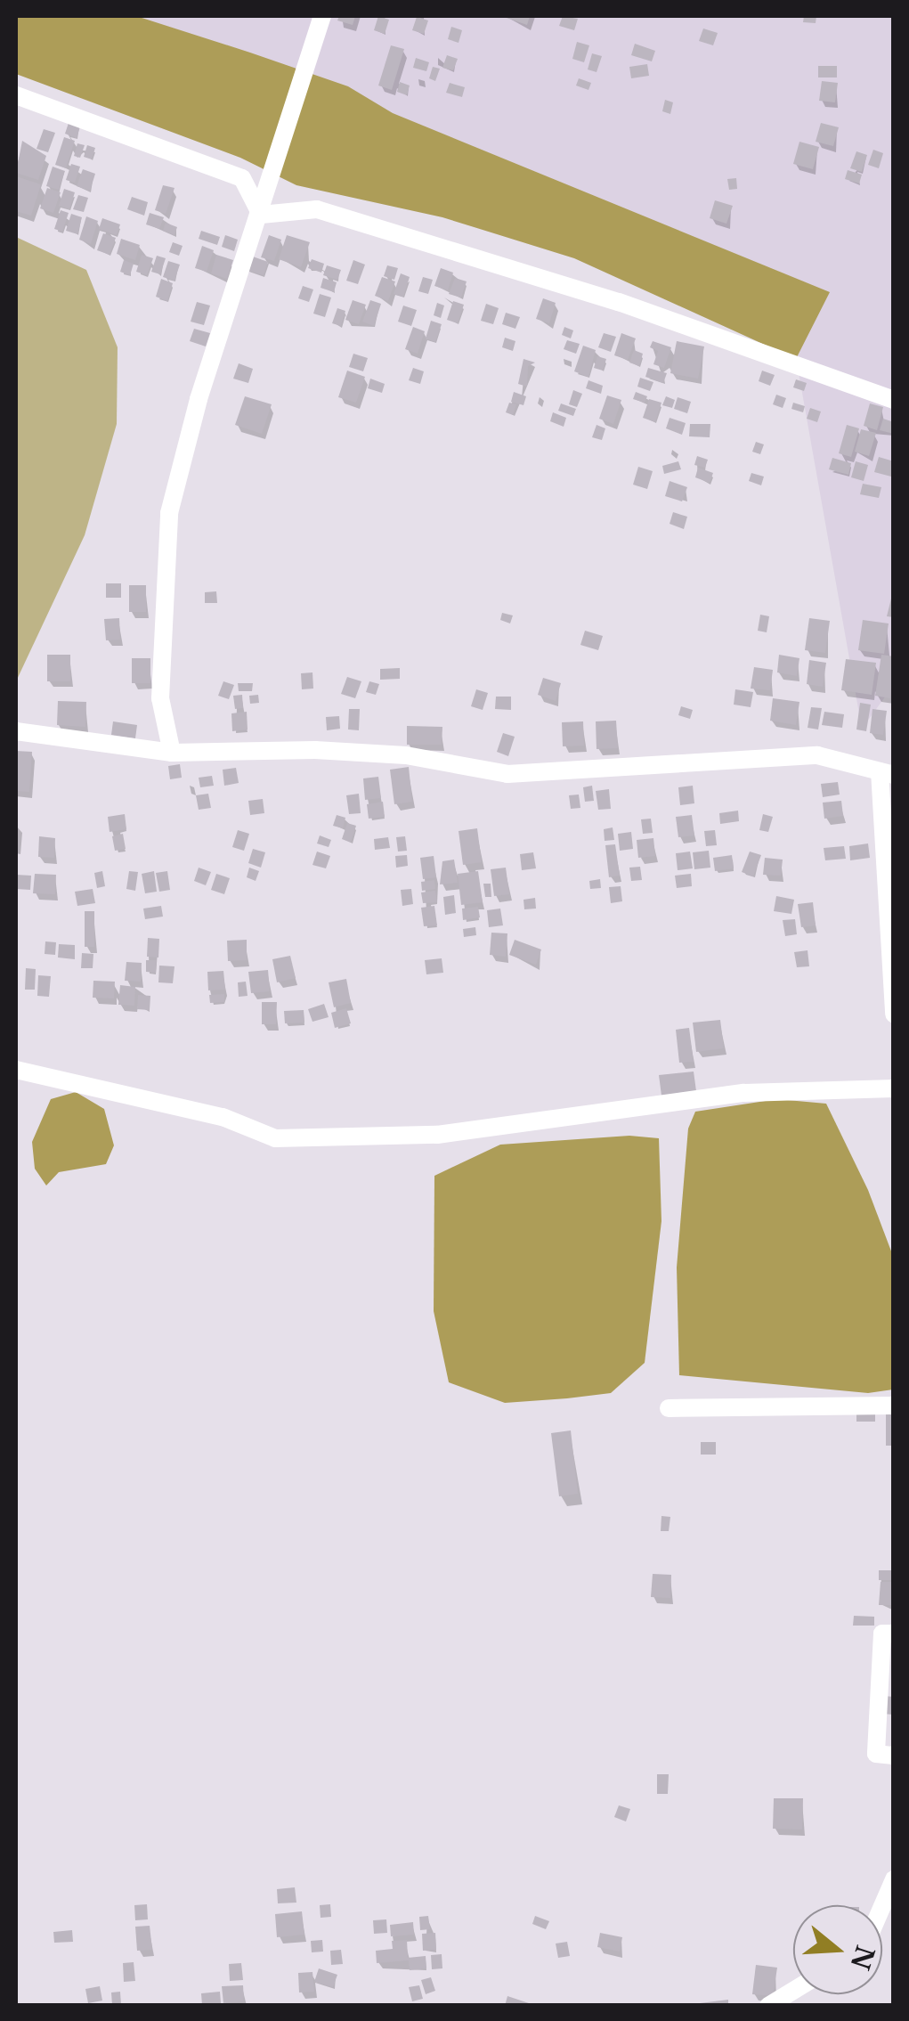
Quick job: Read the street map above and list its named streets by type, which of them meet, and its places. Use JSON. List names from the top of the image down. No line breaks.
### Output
{"north":"right"}
